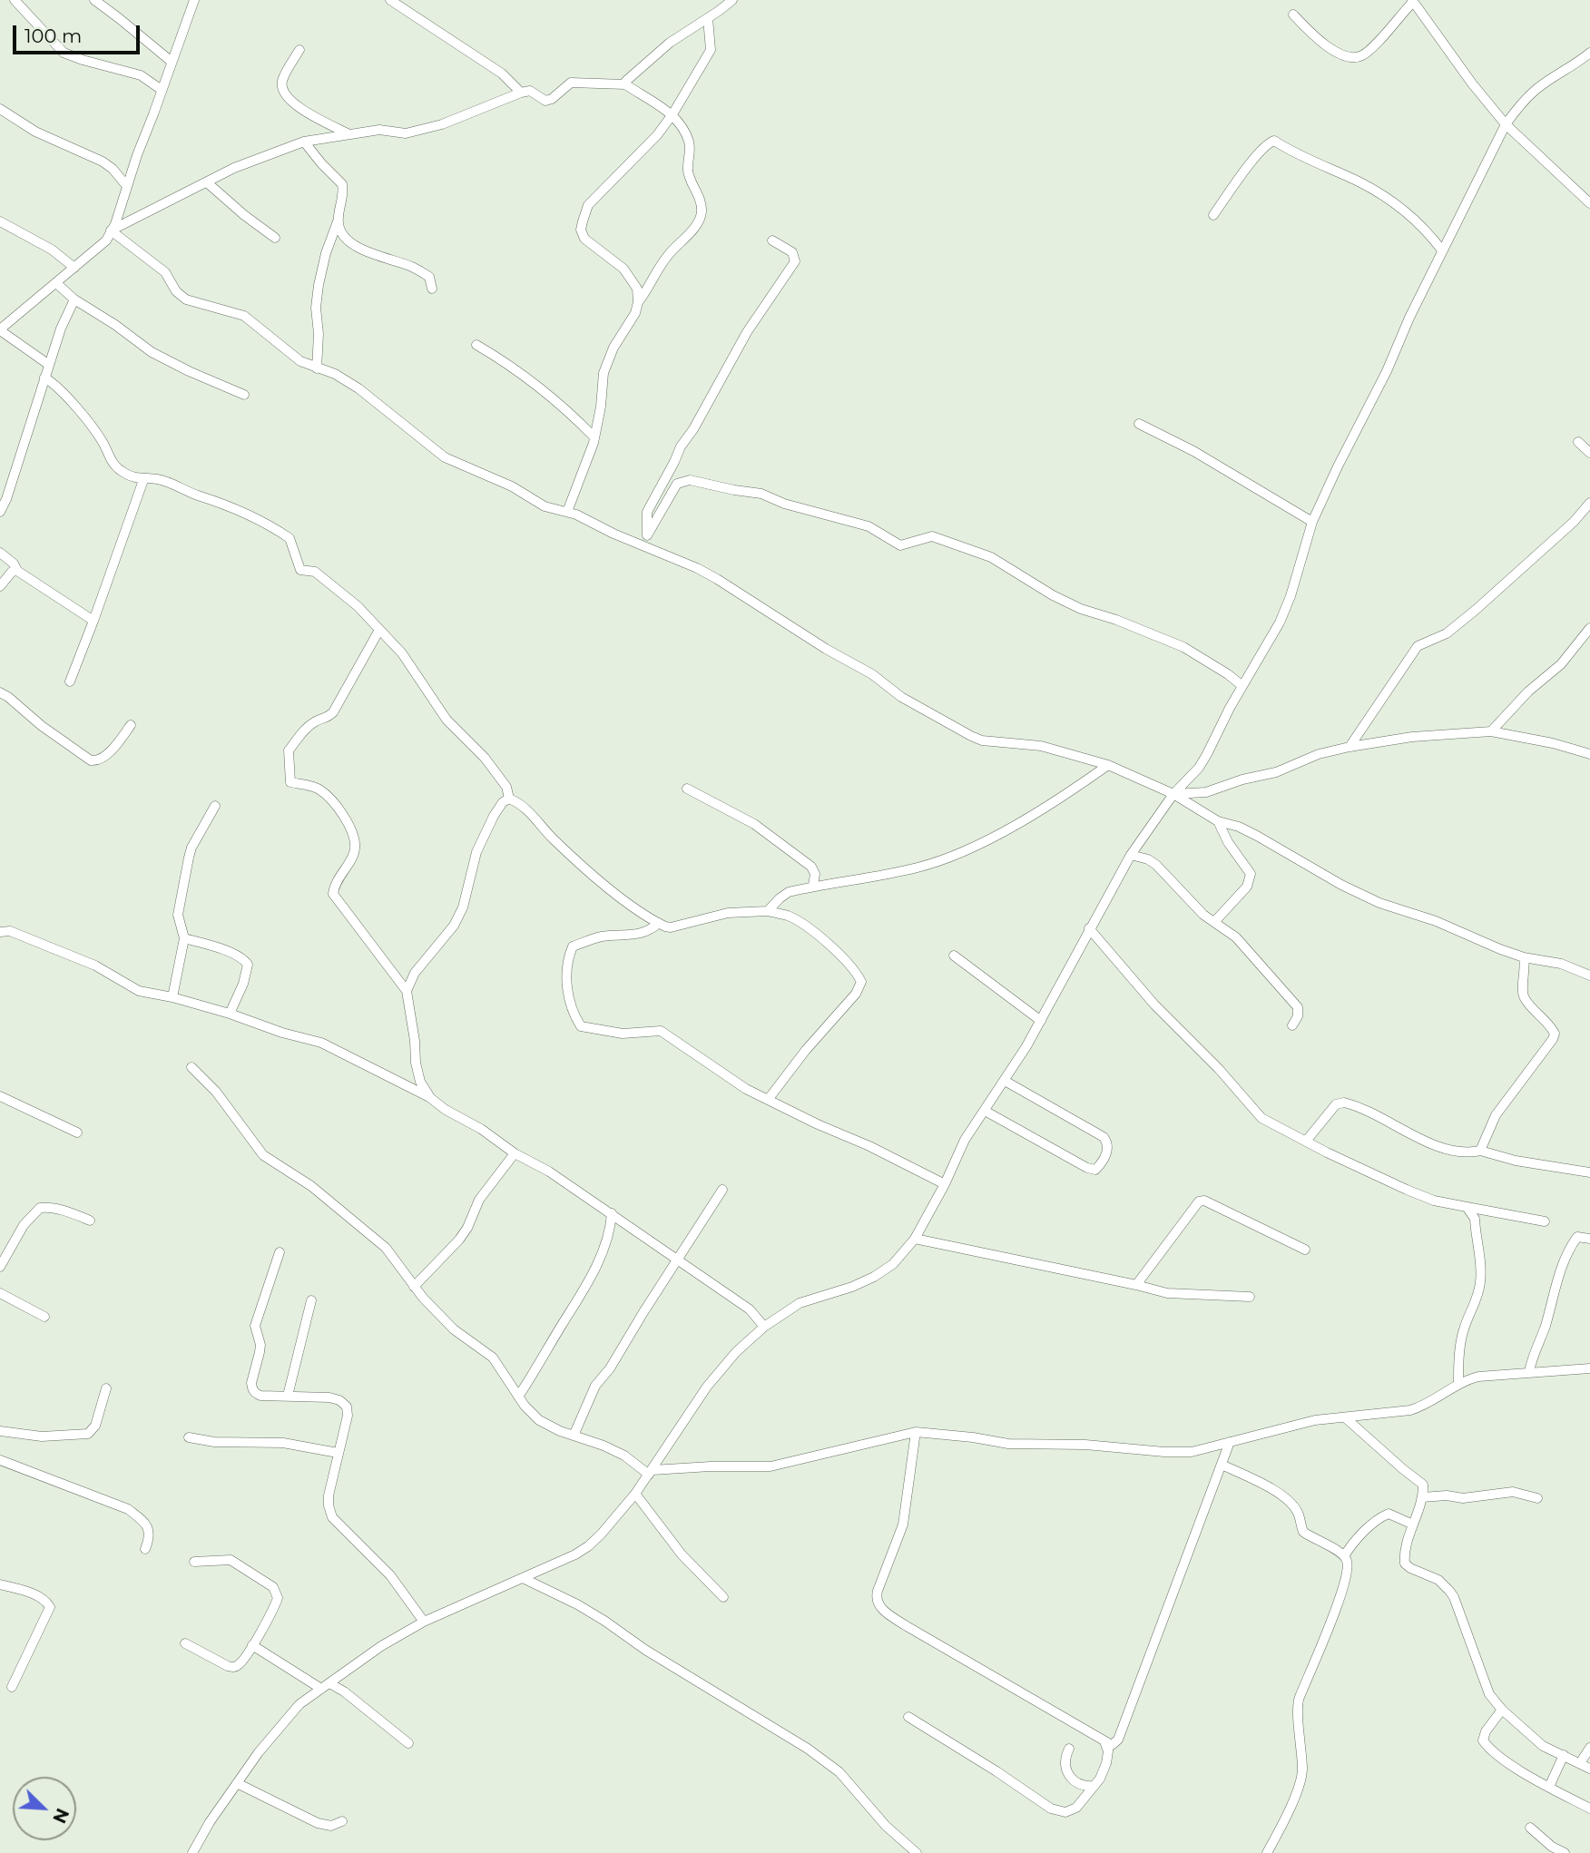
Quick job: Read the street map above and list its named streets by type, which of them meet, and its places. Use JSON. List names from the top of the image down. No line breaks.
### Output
{"scale_bar":"100 m","north":"bottom right"}
